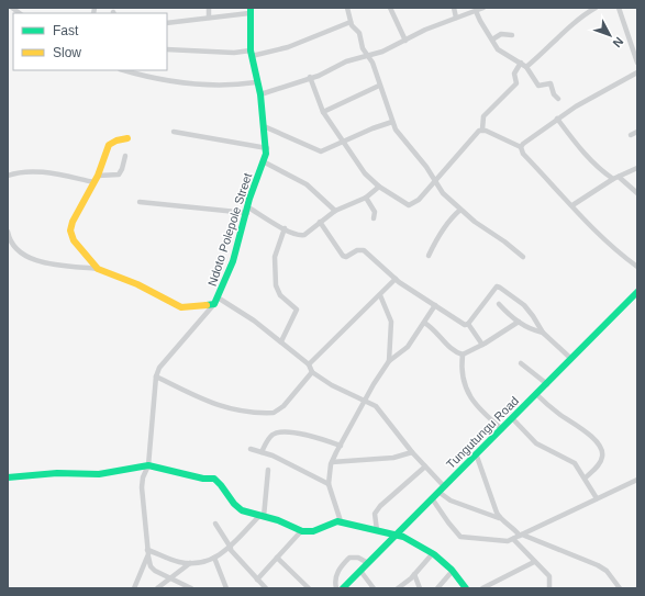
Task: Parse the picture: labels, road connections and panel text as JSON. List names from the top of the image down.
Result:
{
  "streets": {
    "street": ["Ndoto Polepole Street", "Tungutungu Road"]
  },
  "legend": ["Fast", "Slow"],
  "north": "bottom right"
}
